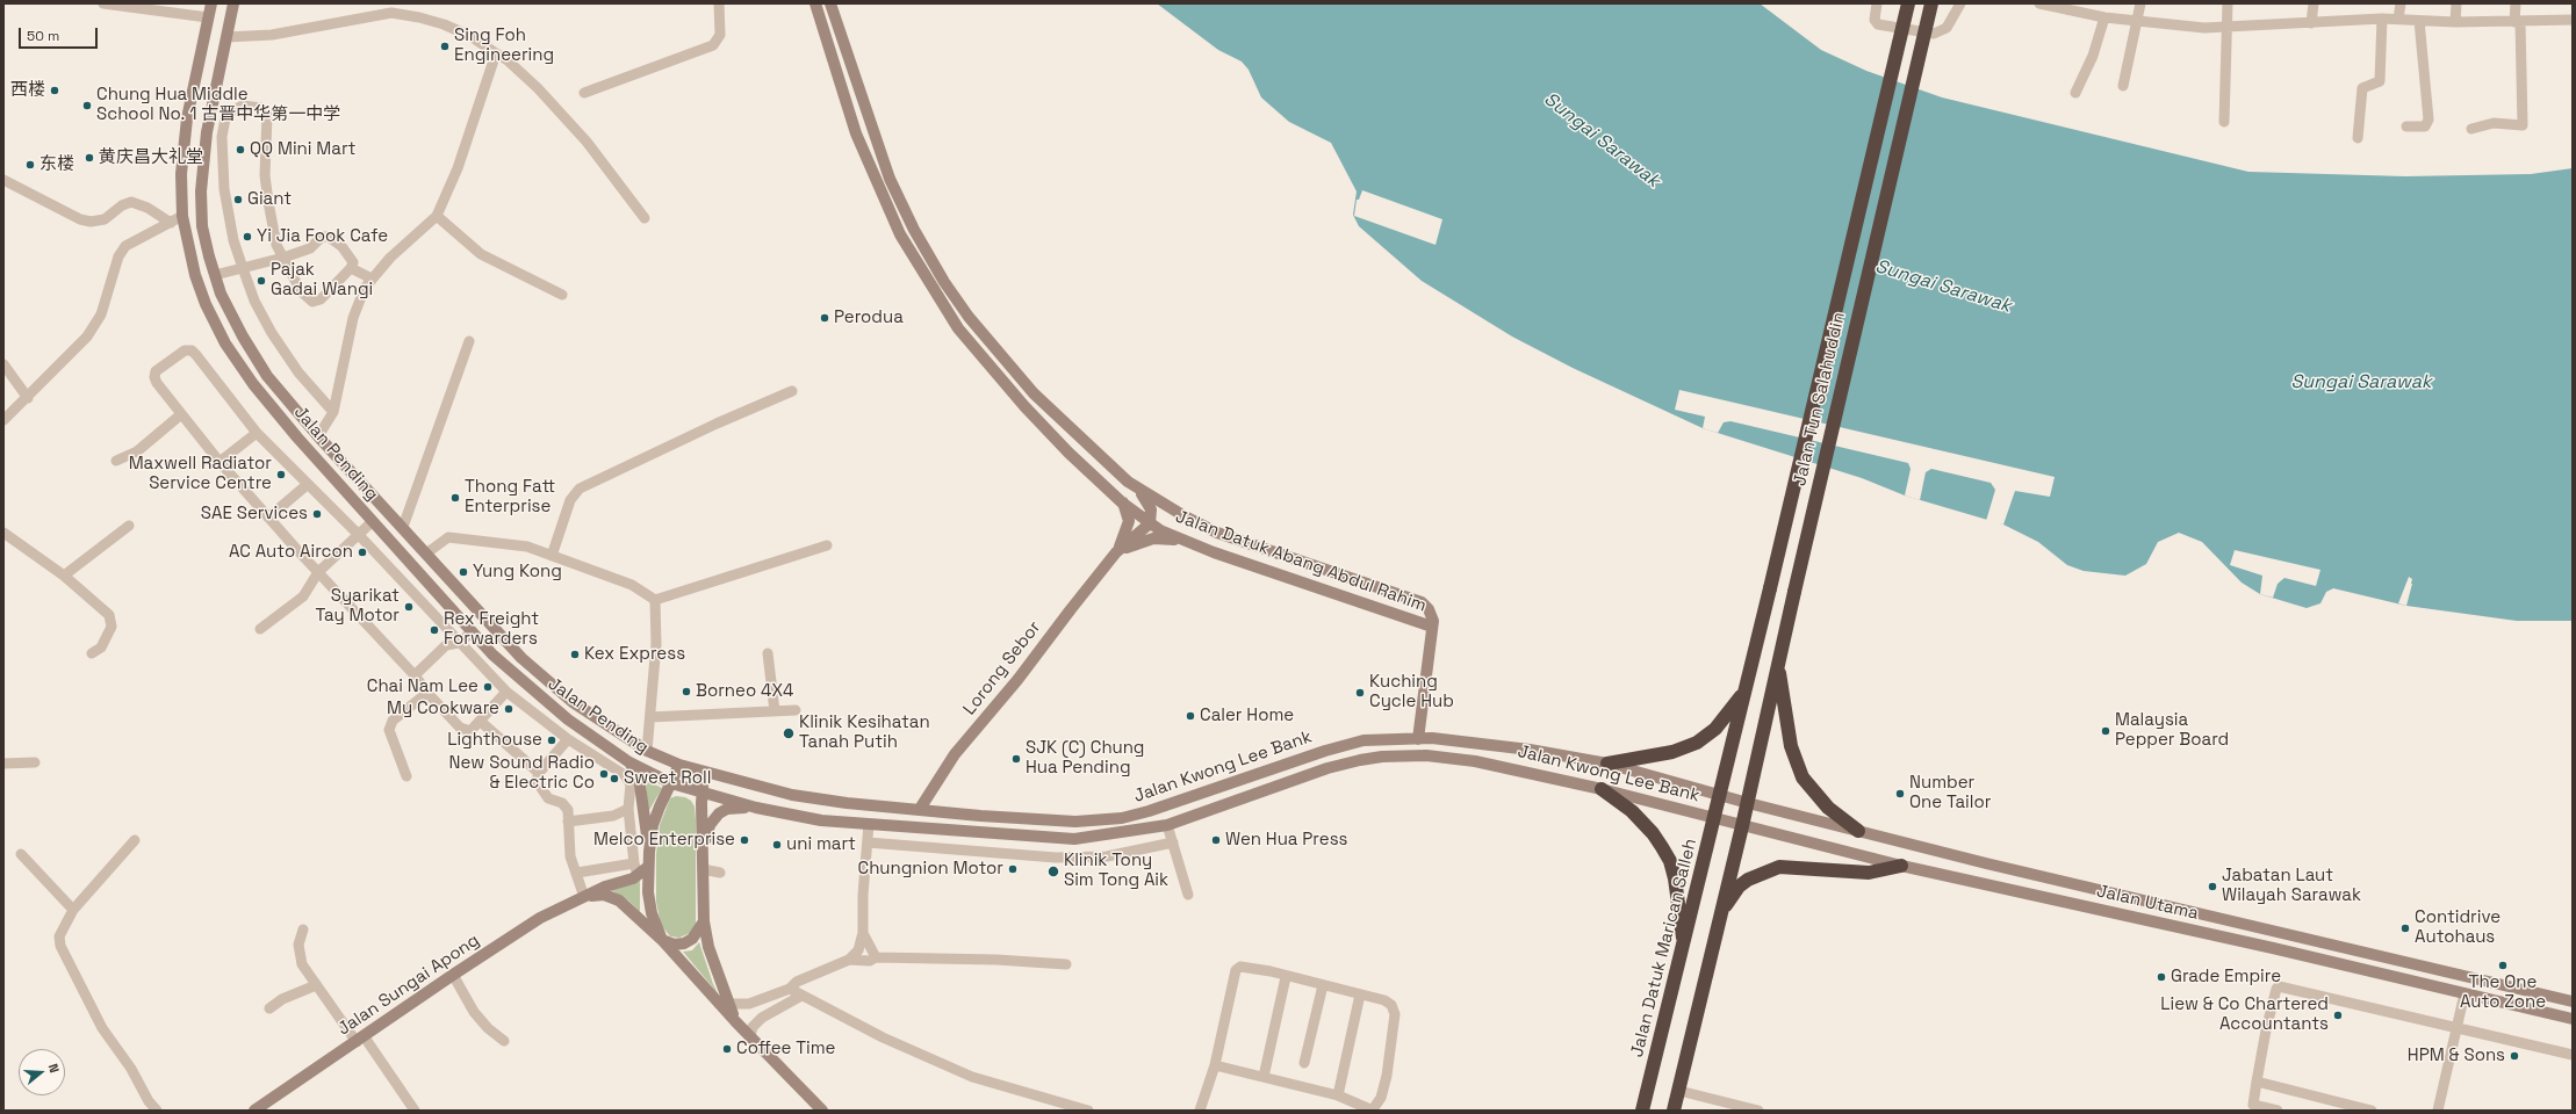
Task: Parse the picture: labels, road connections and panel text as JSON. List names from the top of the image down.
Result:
{
  "streets": {
    "highway": ["Jalan Tun Salahuddin", "Jalan Datuk Marican Salleh"],
    "main road": [
      "Jalan Pending",
      "Jalan Datuk Abang Abdul Rahim",
      "Lorong Sebor",
      "Jalan Kwong Lee Bank",
      "Jalan Utama",
      "Jalan Sungai Apong"
    ]
  },
  "crossings": [
    ["Jalan Tun Salahuddin", "Jalan Kwong Lee Bank"],
    ["Jalan Tun Salahuddin", "Jalan Utama"],
    ["Jalan Tun Salahuddin", "Jalan Datuk Marican Salleh"],
    ["Jalan Pending", "Jalan Kwong Lee Bank"],
    ["Lorong Sebor", "Jalan Kwong Lee Bank"],
    ["Jalan Kwong Lee Bank", "Jalan Utama"],
    ["Jalan Kwong Lee Bank", "Jalan Datuk Marican Salleh"]
  ],
  "water": ["Sungai Sarawak"],
  "places": [
    "Sing Foh Engineering",
    "西楼",
    "Chung Hua Middle School No. 1 古晋中华第一中学",
    "QQ Mini Mart",
    "黄庆昌大礼堂",
    "东楼",
    "Giant",
    "Yi Jia Fook Cafe",
    "Pajak Gadai Wangi",
    "Perodua",
    "Maxwell Radiator Service Centre",
    "Thong Fatt Enterprise",
    "SAE Services",
    "AC Auto Aircon",
    "Yung Kong",
    "Syarikat Tay Motor",
    "Rex Freight Forwarders",
    "Kex Express",
    "Chai Nam Lee",
    "Borneo 4X4",
    "Kuching Cycle Hub",
    "My Cookware",
    "Caler Home",
    "Malaysia Pepper Board",
    "Klinik Kesihatan Tanah Putih",
    "Lighthouse",
    "SJK (C) Chung Hua Pending",
    "New Sound Radio & Electric Co",
    "Sweet Roll",
    "Number One Tailor",
    "Melco Enterprise",
    "Wen Hua Press",
    "uni mart",
    "Chungnion Motor",
    "Klinik Tony Sim Tong Aik",
    "Jabatan Laut Wilayah Sarawak",
    "Contidrive Autohaus",
    "The One Auto Zone",
    "Grade Empire",
    "Liew & Co Chartered Accountants",
    "Coffee Time",
    "HPM & Sons"
  ],
  "scale_bar": "50 m",
  "north": "right"
}
